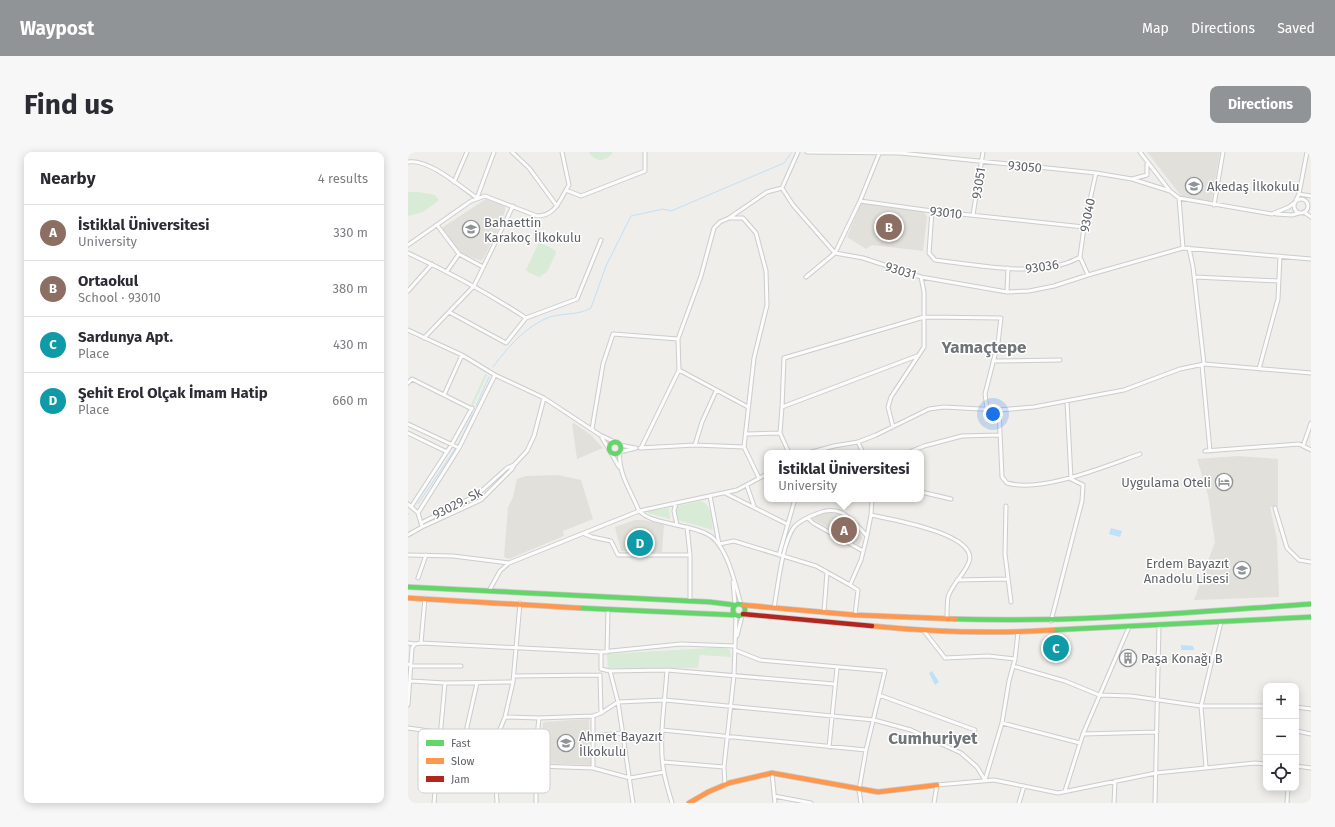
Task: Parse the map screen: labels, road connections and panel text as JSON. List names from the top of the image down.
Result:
{
  "streets": {
    "street": [
      "93050",
      "93051",
      "93010",
      "93040",
      "93036",
      "93031",
      "93029. Sk"
    ]
  },
  "crossings": [
    ["93050", "93051"],
    ["93050", "93040"],
    ["93051", "93010"],
    ["93010", "93040"],
    ["93010", "93036"],
    ["93040", "93036"]
  ],
  "districts": ["Yamaçtepe", "Cumhuriyet"],
  "places": {
    "school or university": [
      "Akedaş İlkokulu",
      "Bahaettin Karakoç İlkokulu",
      "Erdem Bayazıt Anadolu Lisesi",
      "Ahmet Bayazıt İlkokulu"
    ],
    "hotel": ["Uygulama Oteli"],
    "building": ["Paşa Konağı B"]
  },
  "legend": ["Fast", "Slow", "Jam"],
  "page": {
    "header": "Waypost",
    "nav": ["Map", "Directions", "Saved"],
    "buttons": "Directions",
    "title": "Find us",
    "heading": ["Nearby", "4 results"],
    "list": [
      {
        "mark": "A",
        "name": "İstiklal Üniversitesi",
        "note": "University",
        "value": "330 m"
      },
      {
        "mark": "B",
        "name": "Ortaokul",
        "note": "School · 93010",
        "value": "380 m"
      },
      {
        "mark": "C",
        "name": "Sardunya Apt.",
        "note": "Place",
        "value": "430 m"
      },
      {
        "mark": "D",
        "name": "Şehit Erol Olçak İmam Hatip",
        "note": "Place",
        "value": "660 m"
      }
    ],
    "pins": [
      "B",
      "A",
      "D",
      "C"
    ],
    "popup": ["İstiklal Üniversitesi", "University"],
    "map_buttons": ["+", "−"]
  }
}
